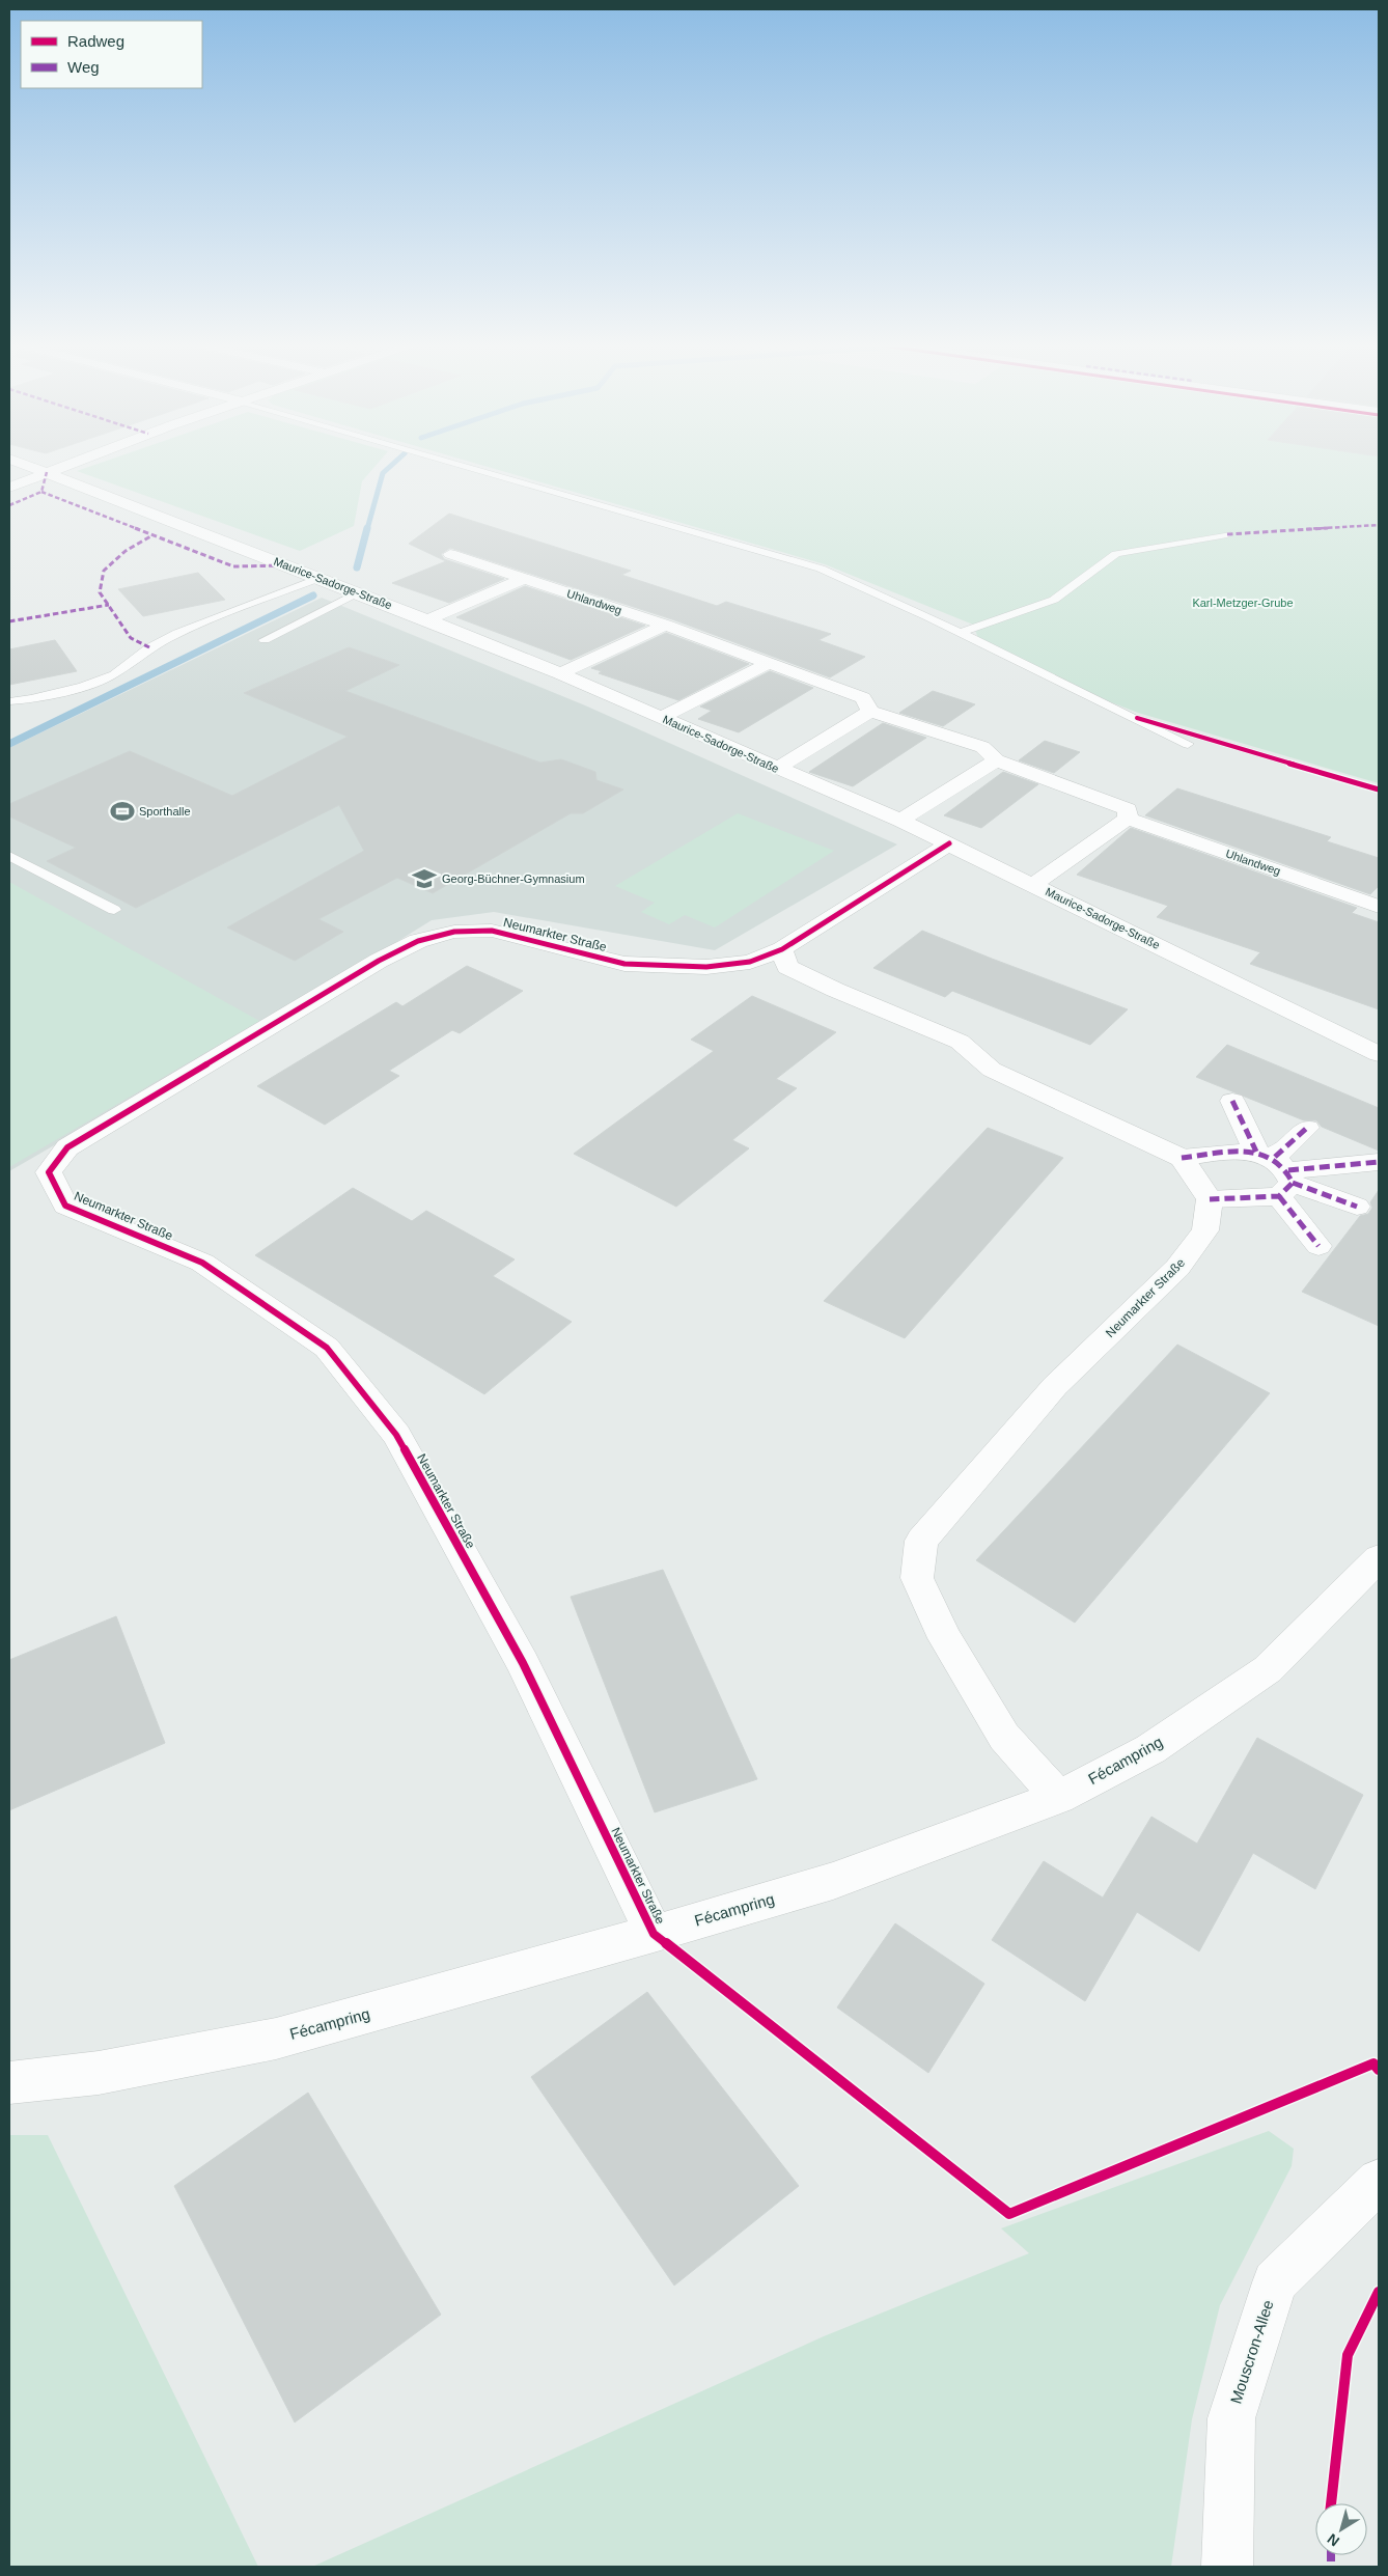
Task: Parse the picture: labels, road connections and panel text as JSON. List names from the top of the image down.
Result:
{
  "streets": {
    "street": [
      "Maurice-Sadorge-Straße",
      "Uhlandweg",
      "Neumarkter Straße",
      "Fécampring",
      "Mouscron-Allee"
    ]
  },
  "crossings": [
    ["Maurice-Sadorge-Straße", "Neumarkter Straße"],
    ["Neumarkter Straße", "Fécampring"]
  ],
  "parks": ["Karl-Metzger-Grube"],
  "places": {
    "sports": ["Sporthalle"],
    "school or university": ["Georg-Büchner-Gymnasium"]
  },
  "legend": ["Radweg", "Weg"],
  "north": "bottom left"
}
